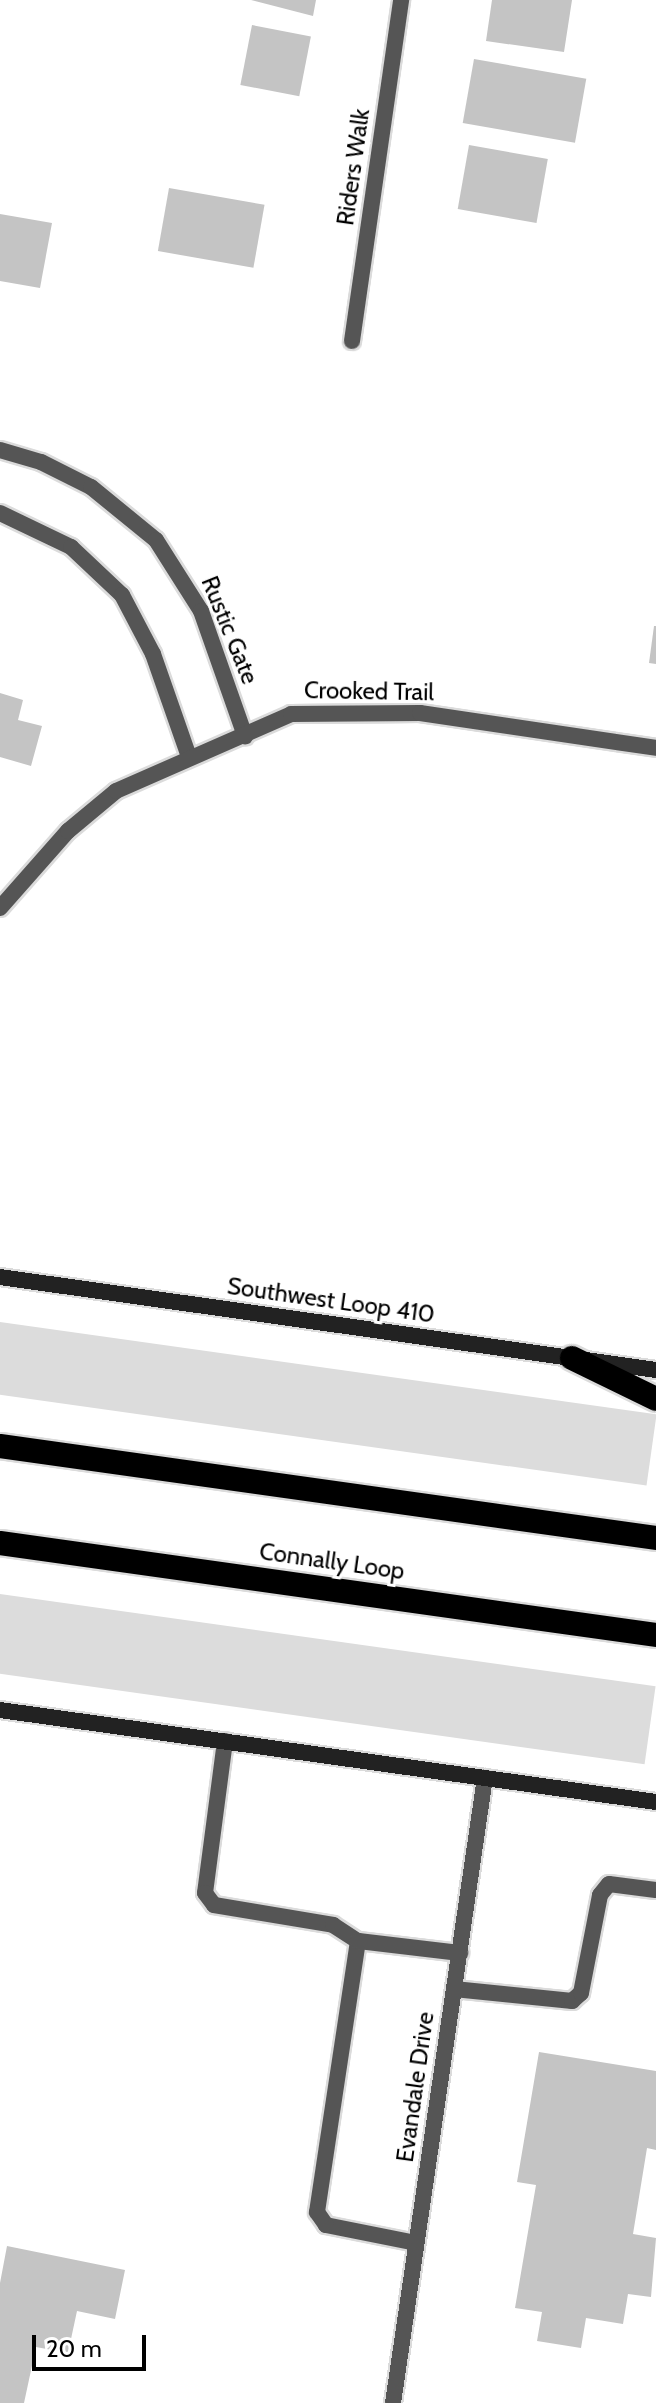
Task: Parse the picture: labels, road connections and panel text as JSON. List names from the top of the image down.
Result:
{
  "streets": {
    "highway": ["Connally Loop"],
    "main road": ["Southwest Loop 410"],
    "street": [
      "Riders Walk",
      "Rustic Gate",
      "Crooked Trail",
      "Evandale Drive"
    ]
  },
  "crossings": [
    ["Rustic Gate", "Crooked Trail"]
  ],
  "scale_bar": "20 m"
}
